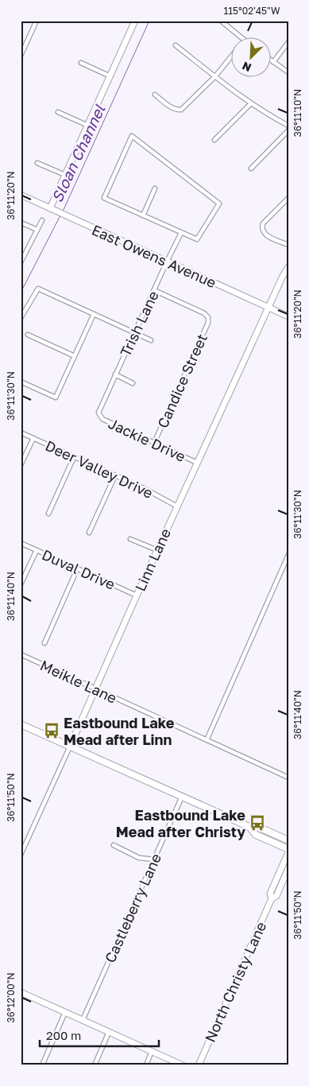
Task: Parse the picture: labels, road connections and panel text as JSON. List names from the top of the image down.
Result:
{
  "streets": {
    "street": [
      "East Owens Avenue",
      "Trish Lane",
      "Candice Street",
      "Jackie Drive",
      "Deer Valley Drive",
      "Linn Lane",
      "Duval Drive",
      "Meikle Lane",
      "Castleberry Lane",
      "North Christy Lane"
    ]
  },
  "crossings": [
    ["East Owens Avenue", "Trish Lane"],
    ["East Owens Avenue", "Linn Lane"],
    ["Trish Lane", "Candice Street"],
    ["Trish Lane", "Jackie Drive"],
    ["Candice Street", "Jackie Drive"],
    ["Jackie Drive", "Linn Lane"],
    ["Deer Valley Drive", "Linn Lane"],
    ["Linn Lane", "Duval Drive"],
    ["Linn Lane", "Meikle Lane"]
  ],
  "water": ["Sloan Channel"],
  "places": {
    "bus stop": ["Eastbound Lake Mead after Linn", "Eastbound Lake Mead after Christy"]
  },
  "scale_bar": "200 m",
  "north": "bottom left",
  "coordinates": [
    "115°02'45\"W",
    "36°11'10\"N",
    "36°11'20\"N",
    "36°11'30\"N",
    "36°11'40\"N",
    "36°11'50\"N",
    "36°12'00\"N"
  ]
}
